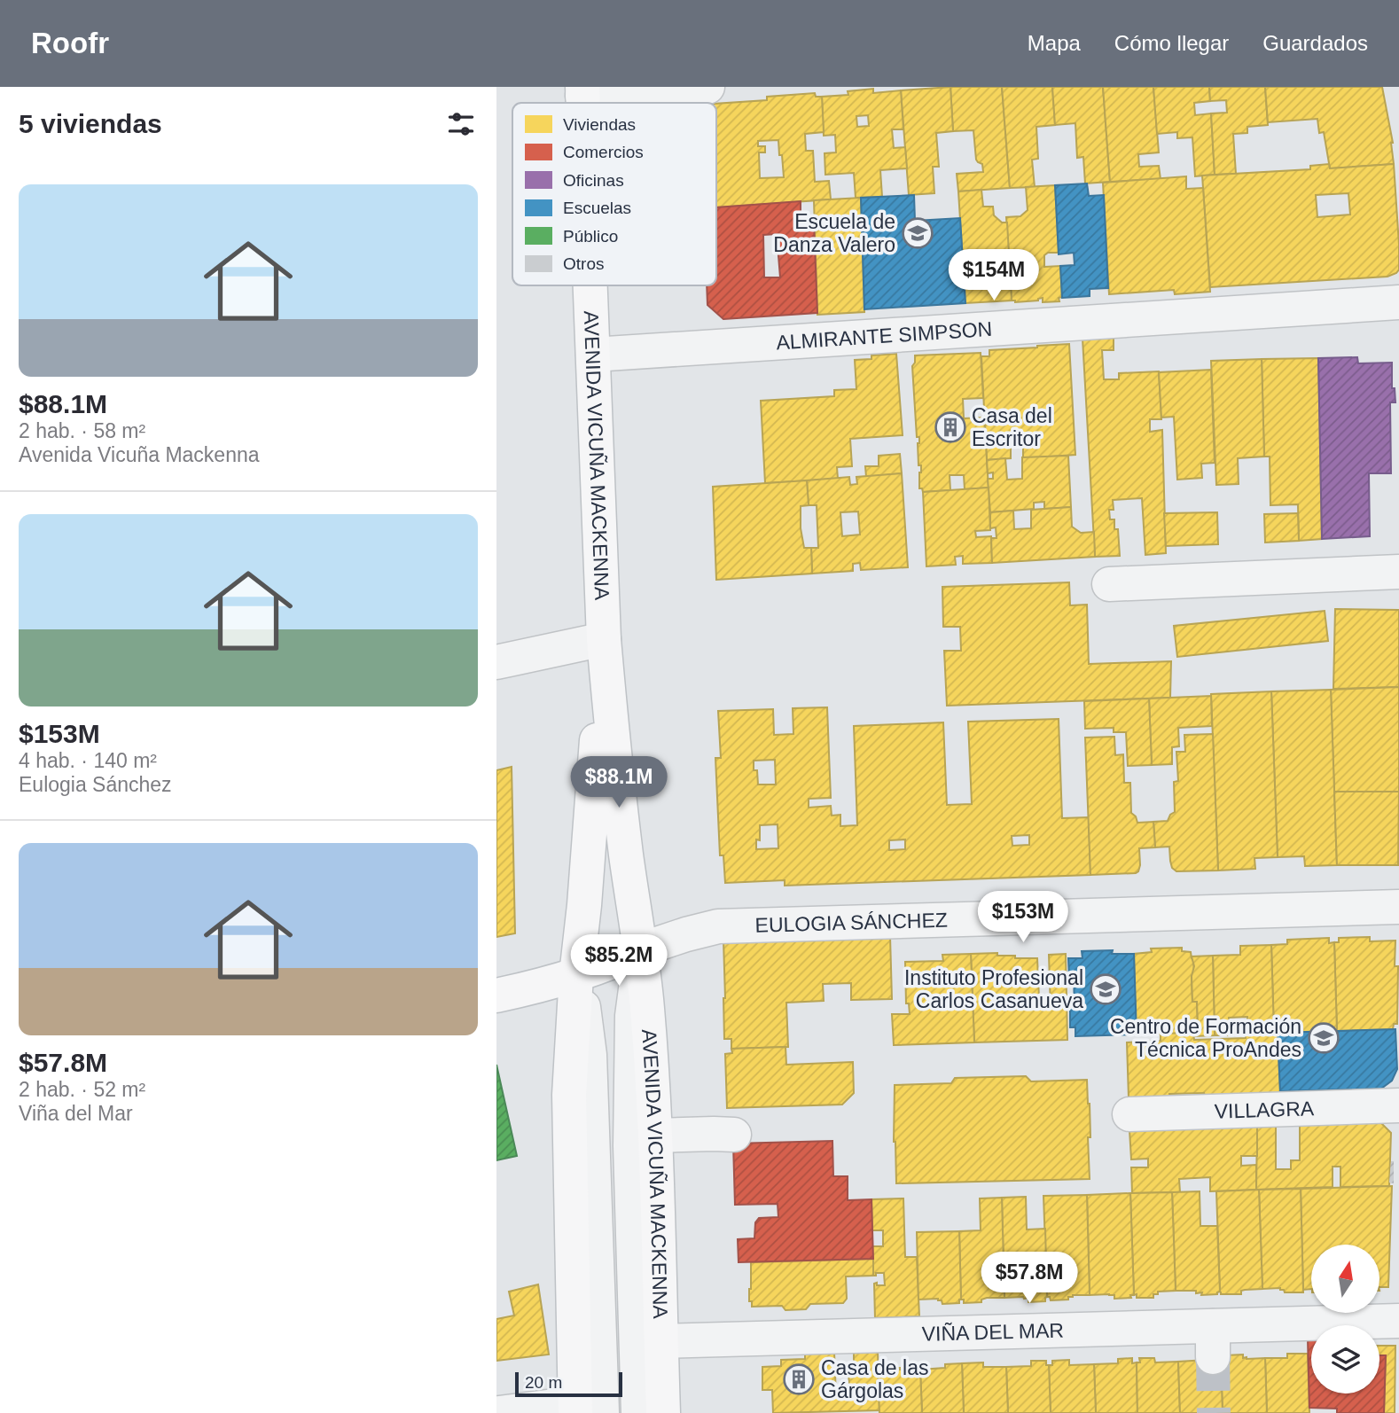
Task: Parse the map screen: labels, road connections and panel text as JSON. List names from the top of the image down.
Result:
{
  "streets": {
    "main road": ["AVENIDA VICUÑA MACKENNA"],
    "street": [
      "ALMIRANTE SIMPSON",
      "EULOGIA SÁNCHEZ",
      "VILLAGRA",
      "VIÑA DEL MAR"
    ]
  },
  "crossings": [
    ["ALMIRANTE SIMPSON", "AVENIDA VICUÑA MACKENNA"],
    ["AVENIDA VICUÑA MACKENNA", "EULOGIA SÁNCHEZ"],
    ["AVENIDA VICUÑA MACKENNA", "VIÑA DEL MAR"]
  ],
  "places": {
    "school or university": ["Escuela de Danza Valero", "Instituto Profesional Carlos Casanueva", "Centro de Formación Técnica ProAndes"],
    "building": ["Casa del Escritor", "Casa de las Gárgolas"]
  },
  "legend": [
    "Viviendas",
    "Comercios",
    "Oficinas",
    "Escuelas",
    "Público",
    "Otros"
  ],
  "scale_bar": "20 m",
  "north": "top",
  "page": {
    "header": "Roofr",
    "nav": ["Mapa", "Cómo llegar", "Guardados"],
    "heading": "5 viviendas",
    "list": [
      {
        "name": "$88.1M",
        "note": "2 hab. · 58 m² · Avenida Vicuña Mackenna"
      },
      {
        "name": "$153M",
        "note": "4 hab. · 140 m² · Eulogia Sánchez"
      },
      {
        "name": "$57.8M",
        "note": "2 hab. · 52 m² · Viña del Mar"
      }
    ],
    "price": [
      "$154M",
      "$88.1M",
      "$153M",
      "$85.2M",
      "$57.8M"
    ],
    "scale": "20 m"
  }
}
